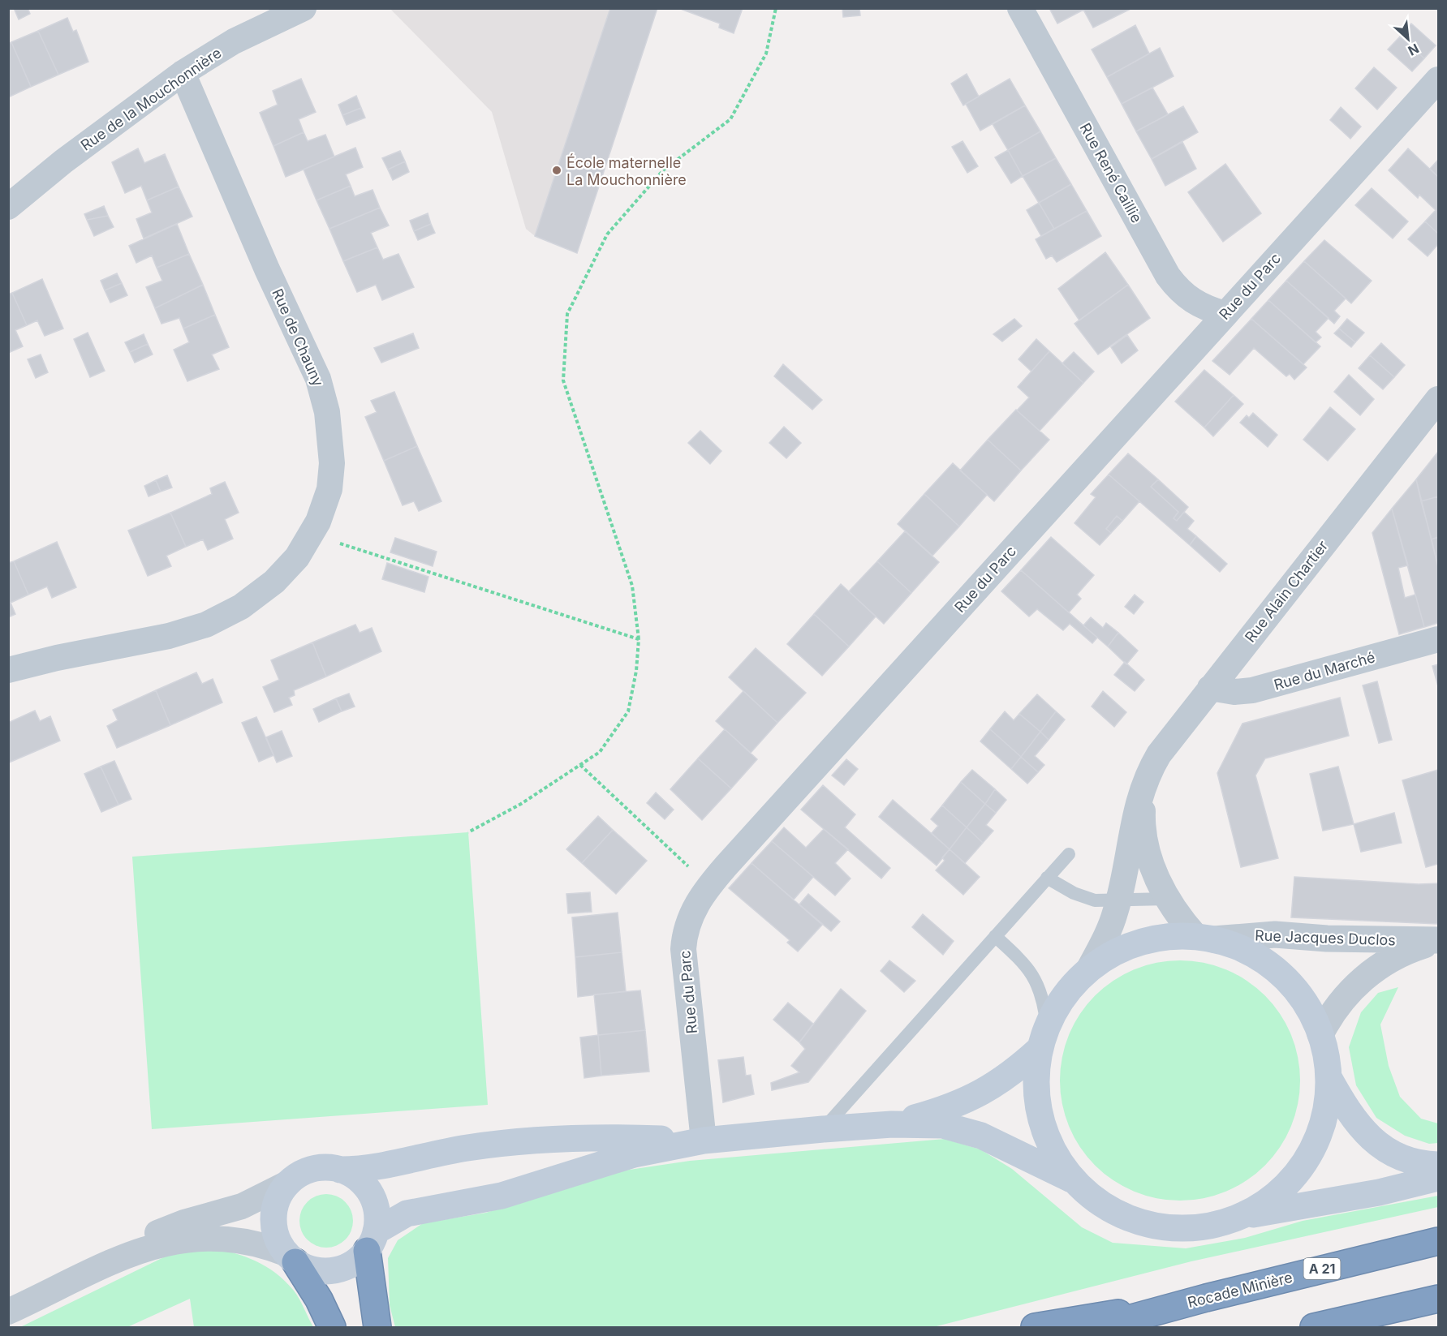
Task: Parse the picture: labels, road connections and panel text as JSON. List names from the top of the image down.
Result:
{
  "streets": {
    "highway": ["A 21", "Rocade Minière"],
    "street": [
      "Rue de la Mouchonnière",
      "Rue René Caillie",
      "Rue du Parc",
      "Rue de Chauny",
      "Rue Alain Chartier",
      "Rue du Marché",
      "Rue Jacques Duclos"
    ]
  },
  "crossings": [
    ["Rue de la Mouchonnière", "Rue de Chauny"],
    ["Rue René Caillie", "Rue du Parc"],
    ["Rue Alain Chartier", "Rue du Marché"],
    ["Rue Alain Chartier", "Rue Jacques Duclos"]
  ],
  "places": ["École maternelle La Mouchonnière"],
  "north": "bottom right"
}
